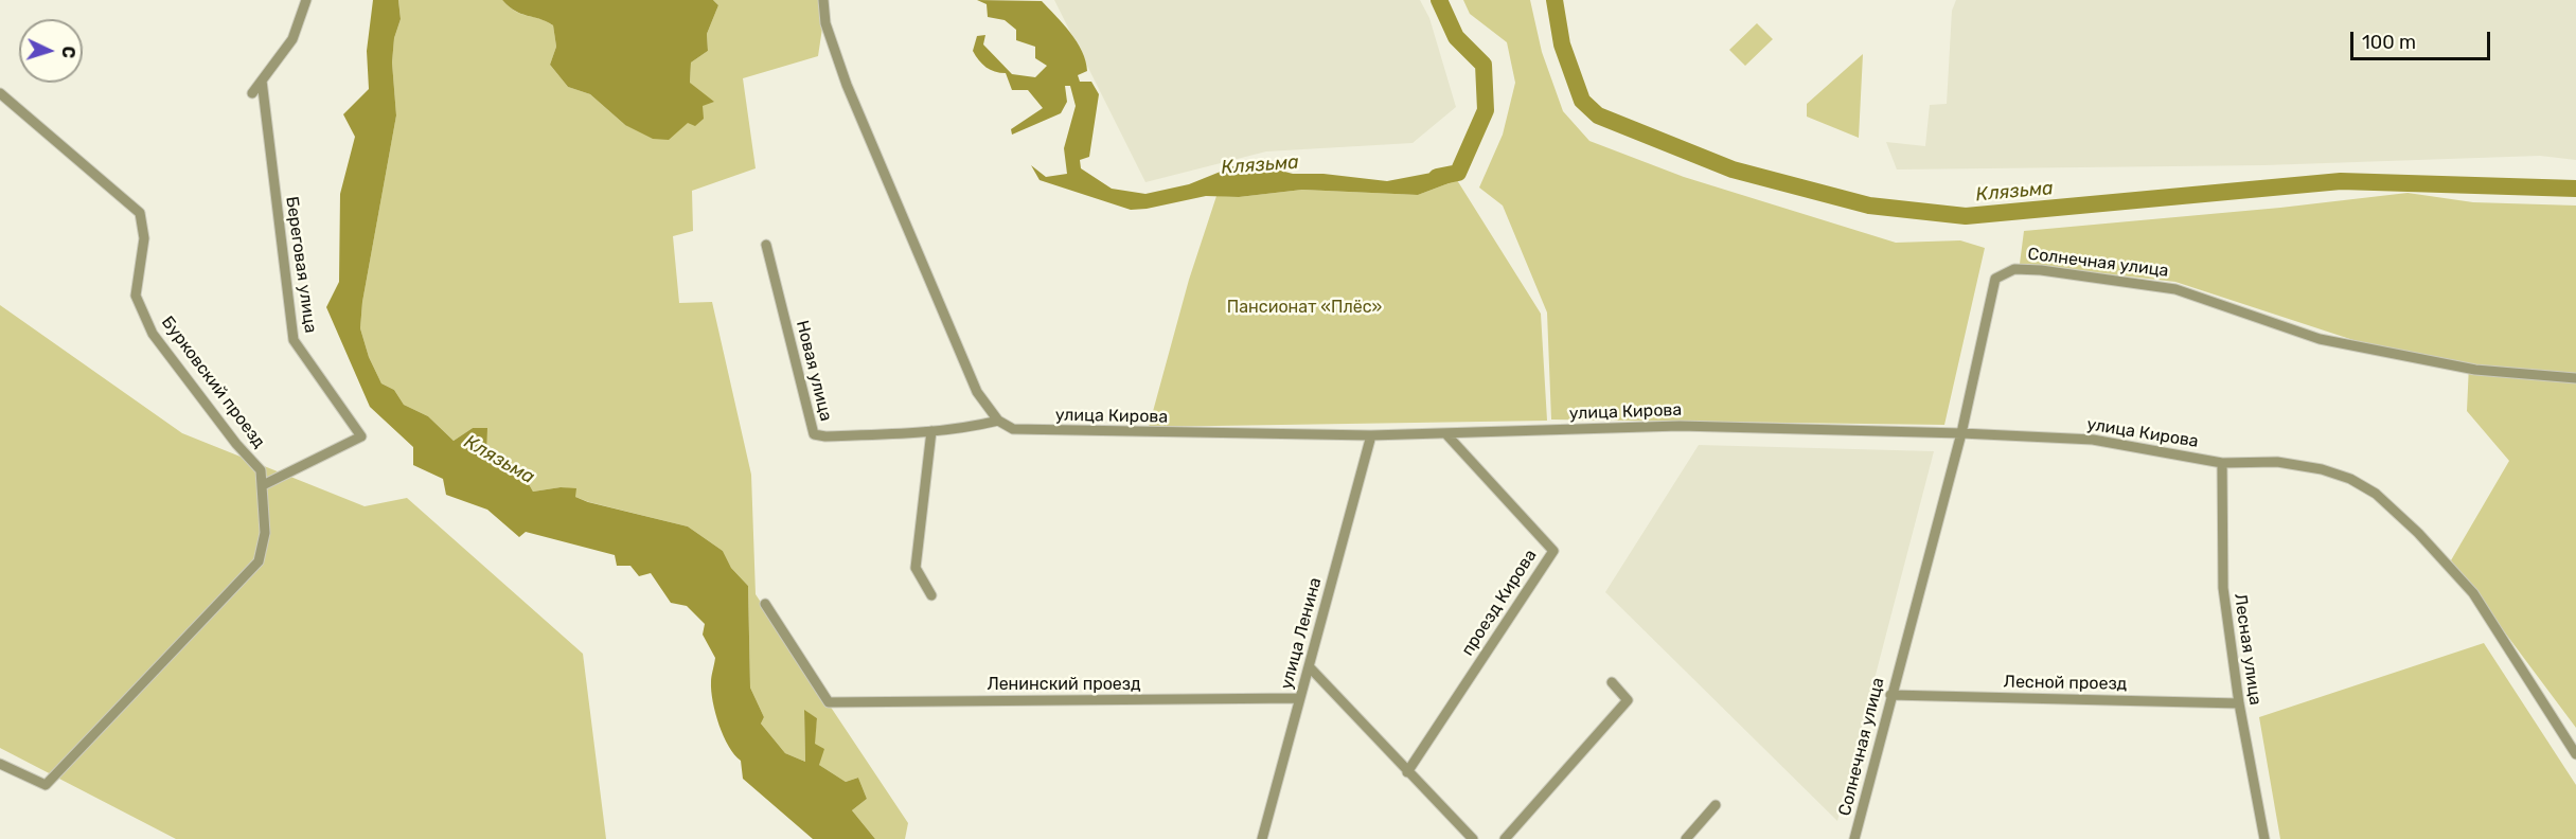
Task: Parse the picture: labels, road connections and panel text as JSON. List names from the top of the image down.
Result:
{
  "streets": {
    "street": [
      "Солнечная улица",
      "Береговая улица",
      "Новая улица",
      "Бурковский проезд",
      "улица Кирова",
      "проезд Кирова",
      "улица Ленина",
      "Лесная улица",
      "Лесной проезд",
      "Ленинский проезд"
    ]
  },
  "crossings": [
    ["Солнечная улица", "улица Кирова"],
    ["Солнечная улица", "Лесной проезд"],
    ["Береговая улица", "Бурковский проезд"],
    ["Новая улица", "улица Кирова"],
    ["улица Кирова", "проезд Кирова"],
    ["улица Кирова", "улица Ленина"],
    ["улица Кирова", "Лесная улица"],
    ["улица Ленина", "Ленинский проезд"],
    ["Лесная улица", "Лесной проезд"]
  ],
  "water": ["Клязьма"],
  "parks": ["Пансионат «Плёс»"],
  "scale_bar": "100 m",
  "north": "right"
}
